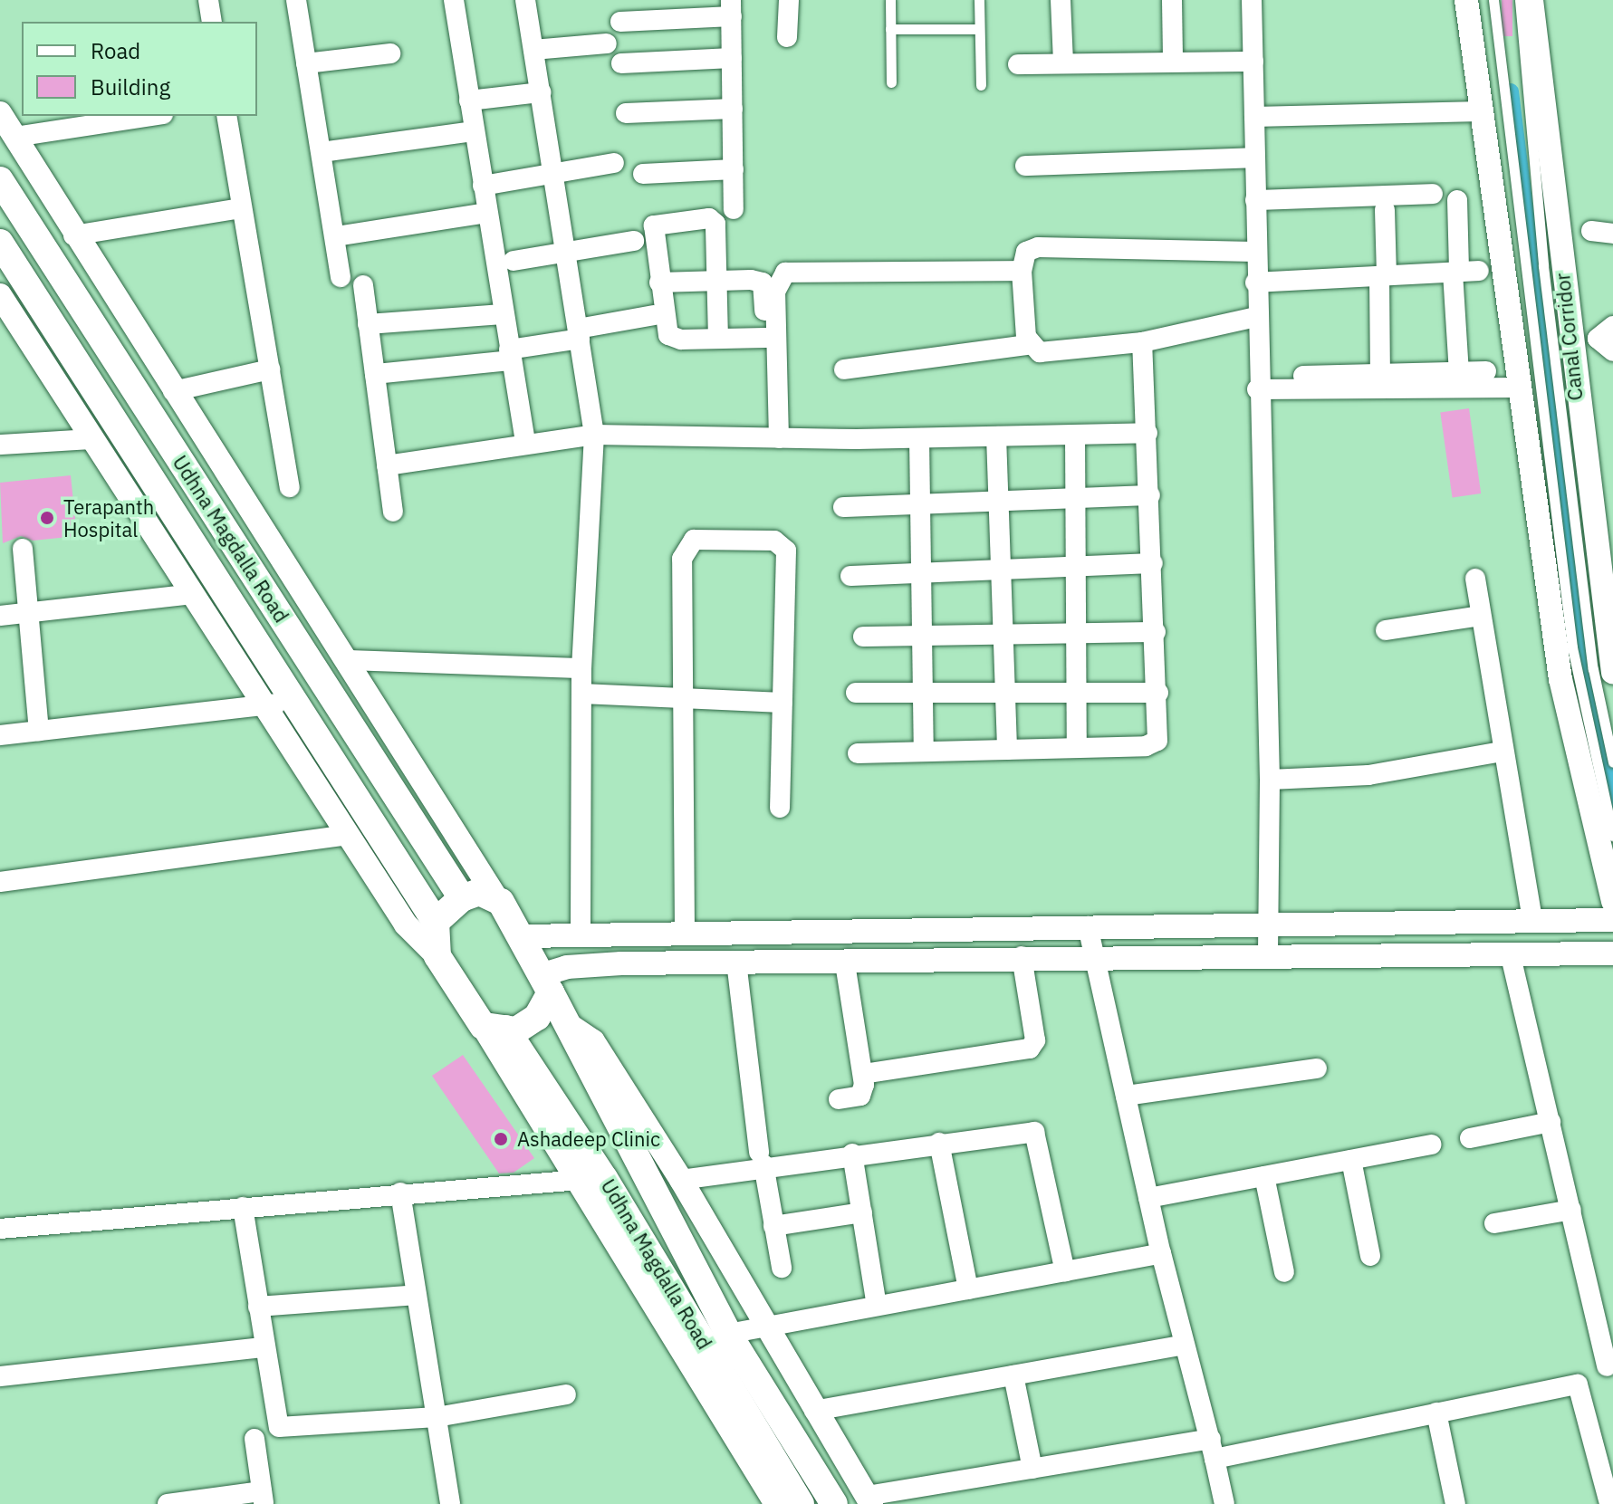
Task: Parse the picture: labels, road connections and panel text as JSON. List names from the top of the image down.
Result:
{
  "streets": {
    "main road": ["Udhna Magdalla Road"],
    "street": ["Canal Corridor"]
  },
  "places": ["Terapanth Hospital", "Ashadeep Clinic"],
  "legend": ["Road", "Building"]
}
